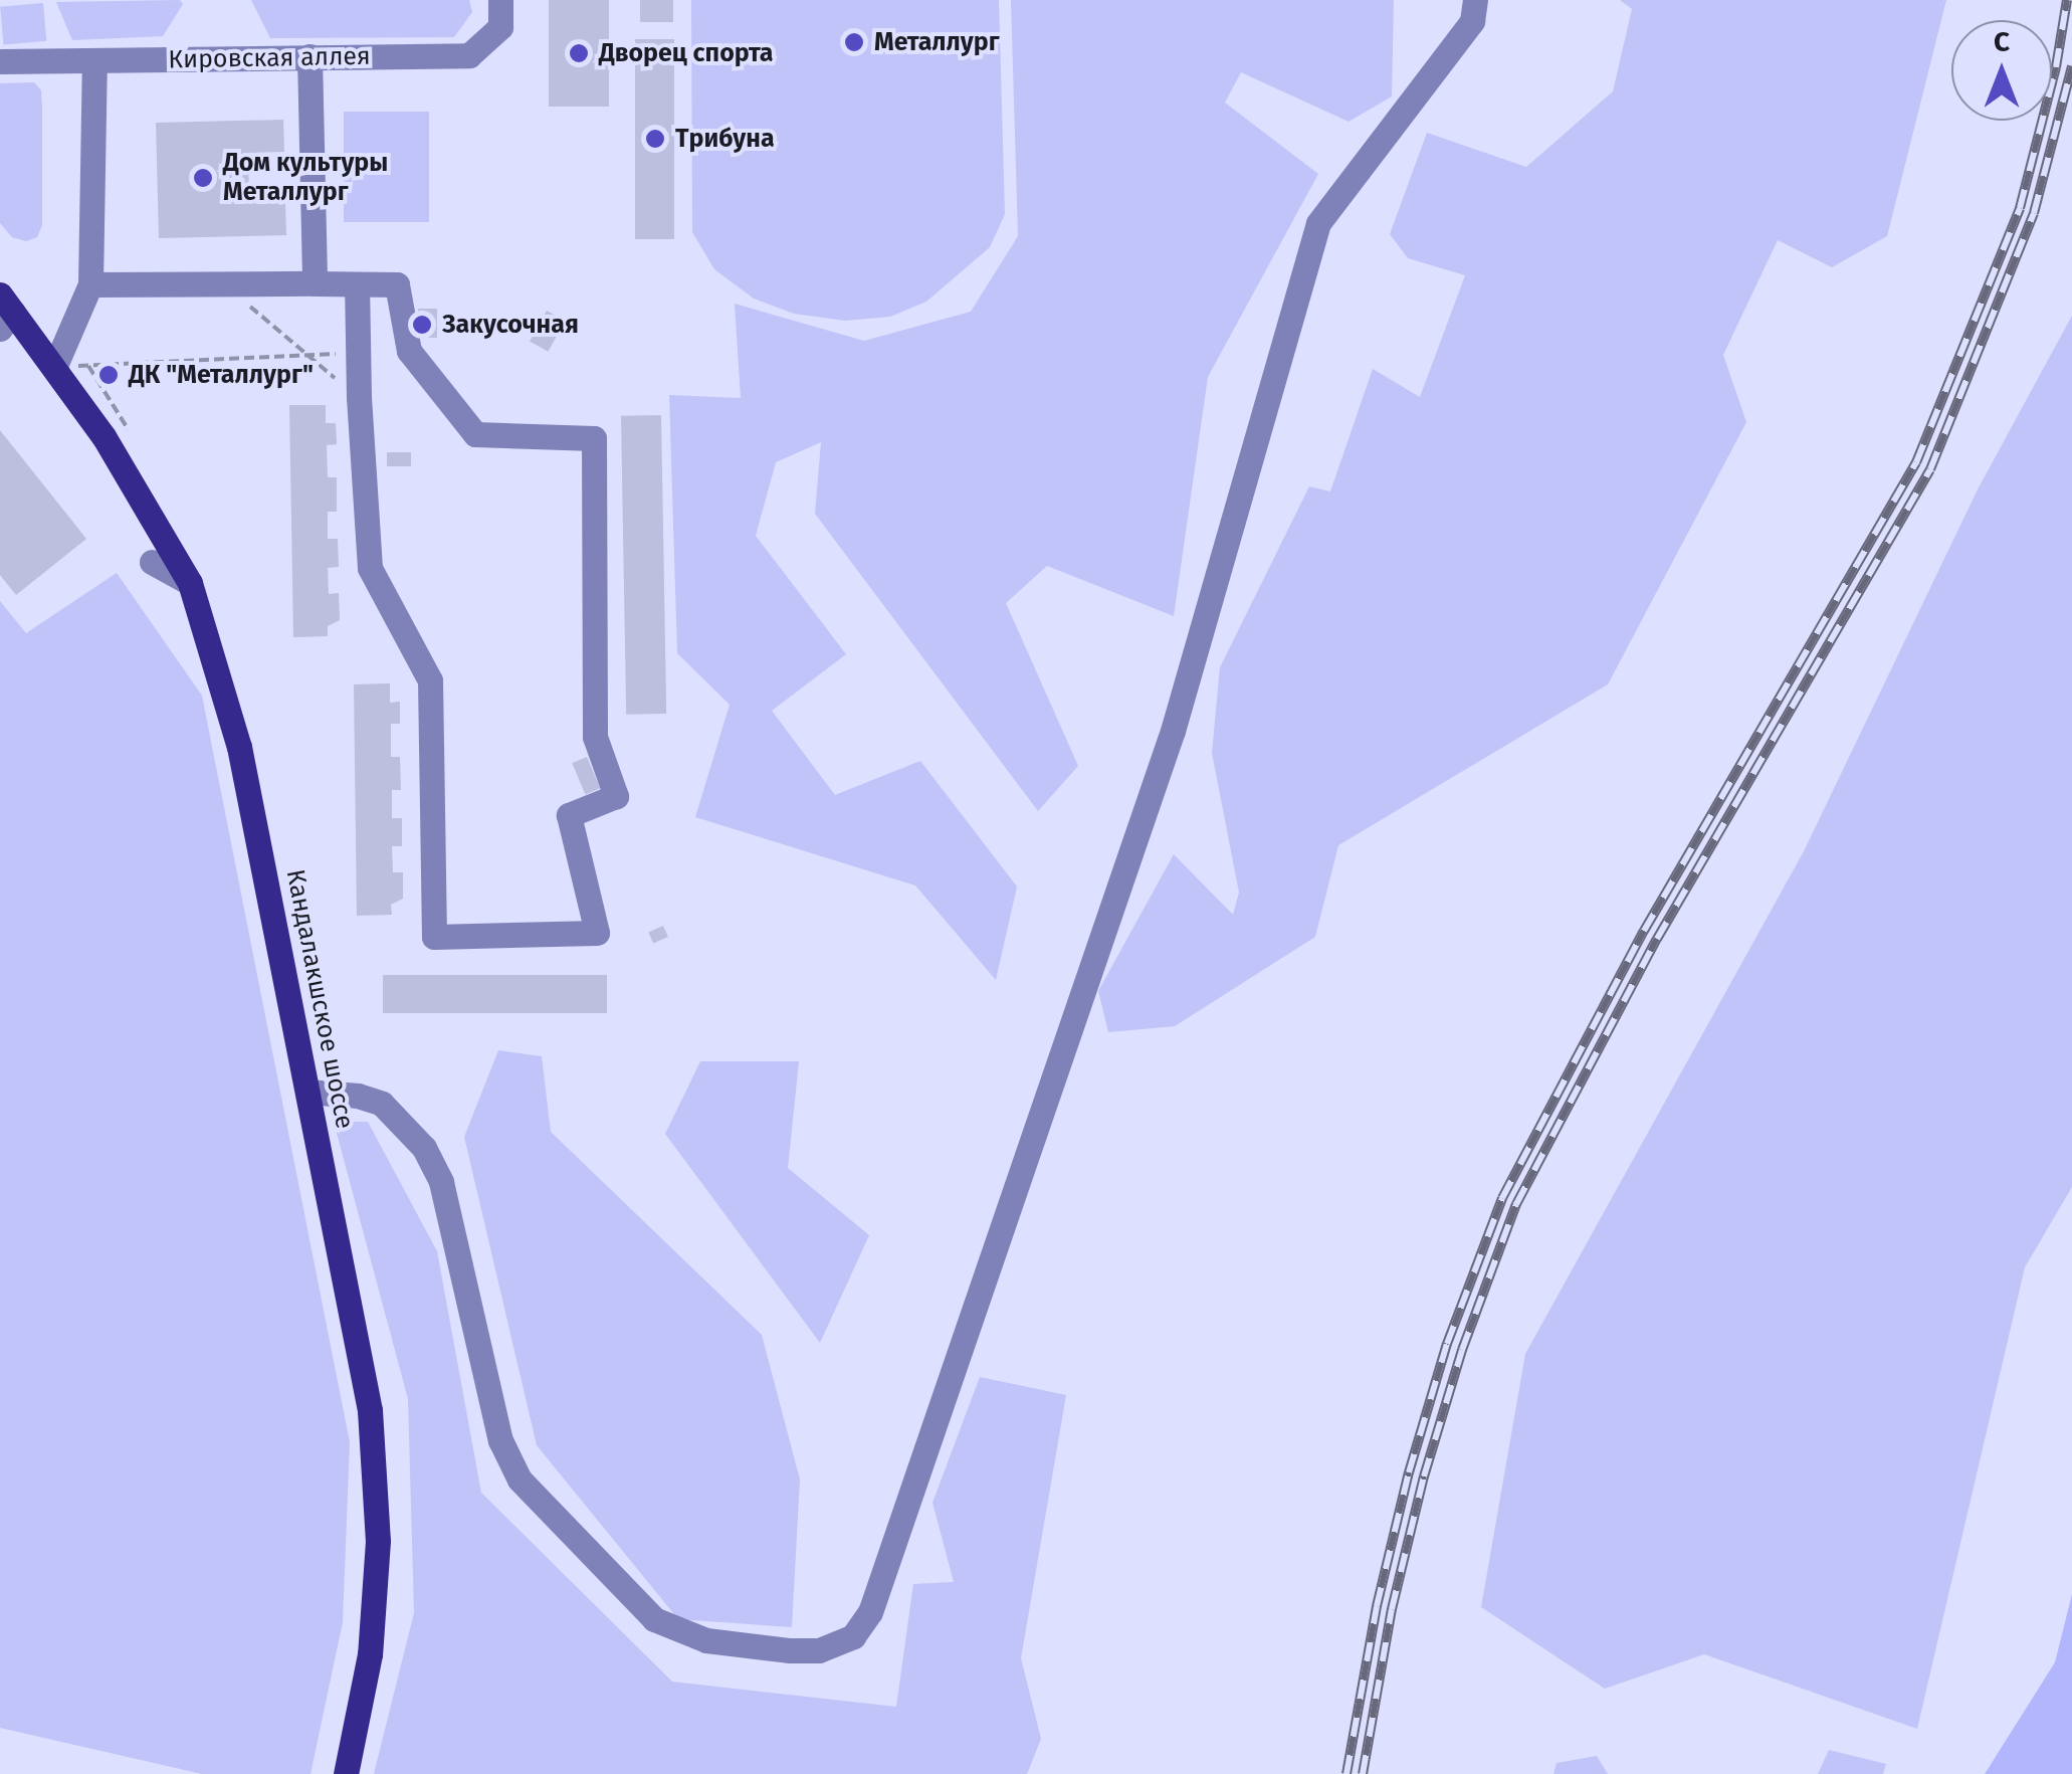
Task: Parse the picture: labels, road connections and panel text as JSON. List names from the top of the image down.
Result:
{
  "streets": {
    "main road": ["Кандалакшское шоссе"],
    "street": ["Кировская аллея"]
  },
  "places": [
    "Металлург",
    "Дворец спорта",
    "Трибуна",
    "Дом культуры Металлург",
    "Закусочная",
    "ДК \"Металлург\""
  ],
  "north": "top"
}
